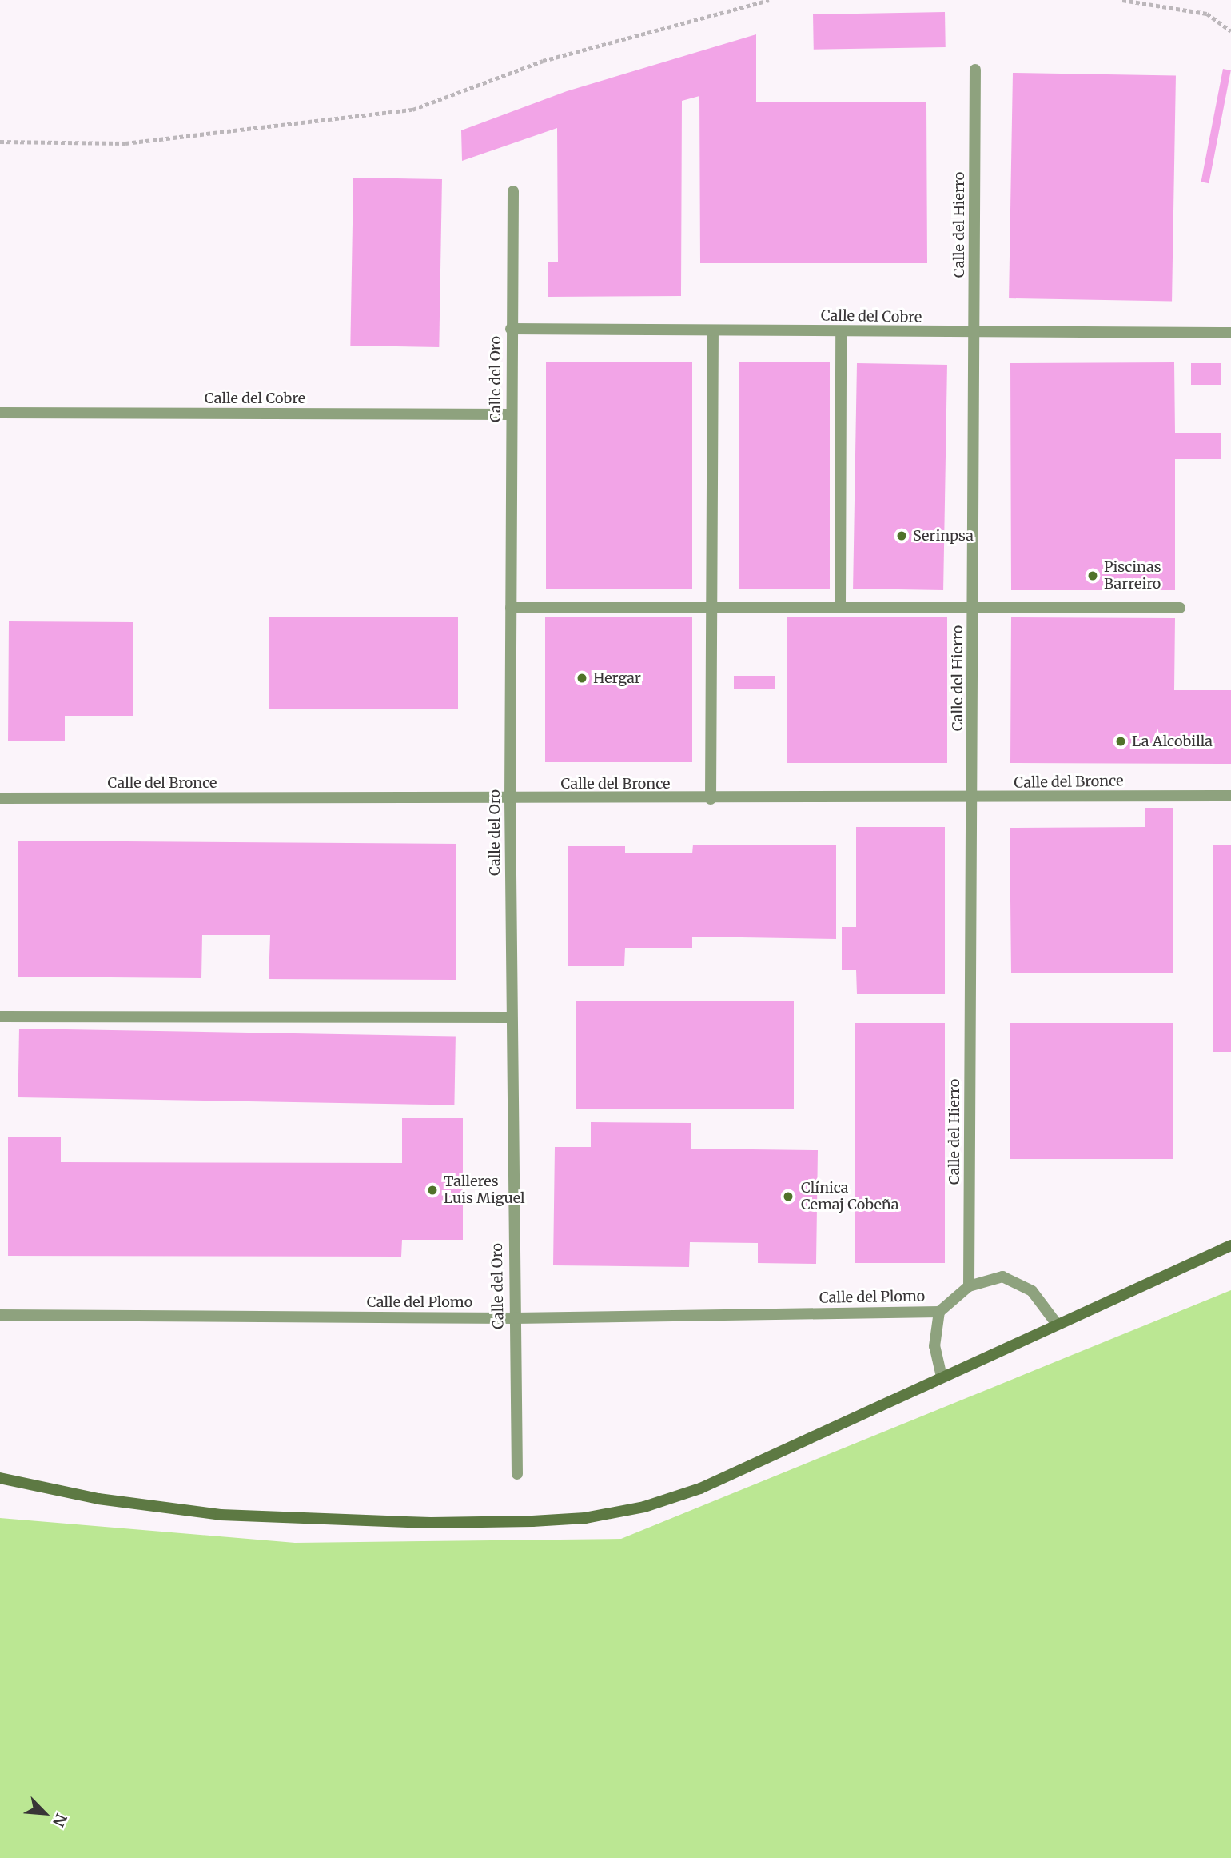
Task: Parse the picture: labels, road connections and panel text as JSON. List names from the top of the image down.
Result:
{
  "streets": {
    "street": [
      "Calle del Hierro",
      "Calle del Cobre",
      "Calle del Oro",
      "Calle del Bronce",
      "Calle del Plomo"
    ]
  },
  "crossings": [
    ["Calle del Hierro", "Calle del Cobre"],
    ["Calle del Hierro", "Calle del Bronce"],
    ["Calle del Cobre", "Calle del Oro"],
    ["Calle del Oro", "Calle del Bronce"],
    ["Calle del Oro", "Calle del Plomo"]
  ],
  "places": [
    "Serinpsa",
    "Piscinas Barreiro",
    "Hergar",
    "La Alcobilla",
    "Talleres Luis Miguel",
    "Clínica Cemaj Cobeña"
  ],
  "north": "bottom right"
}
